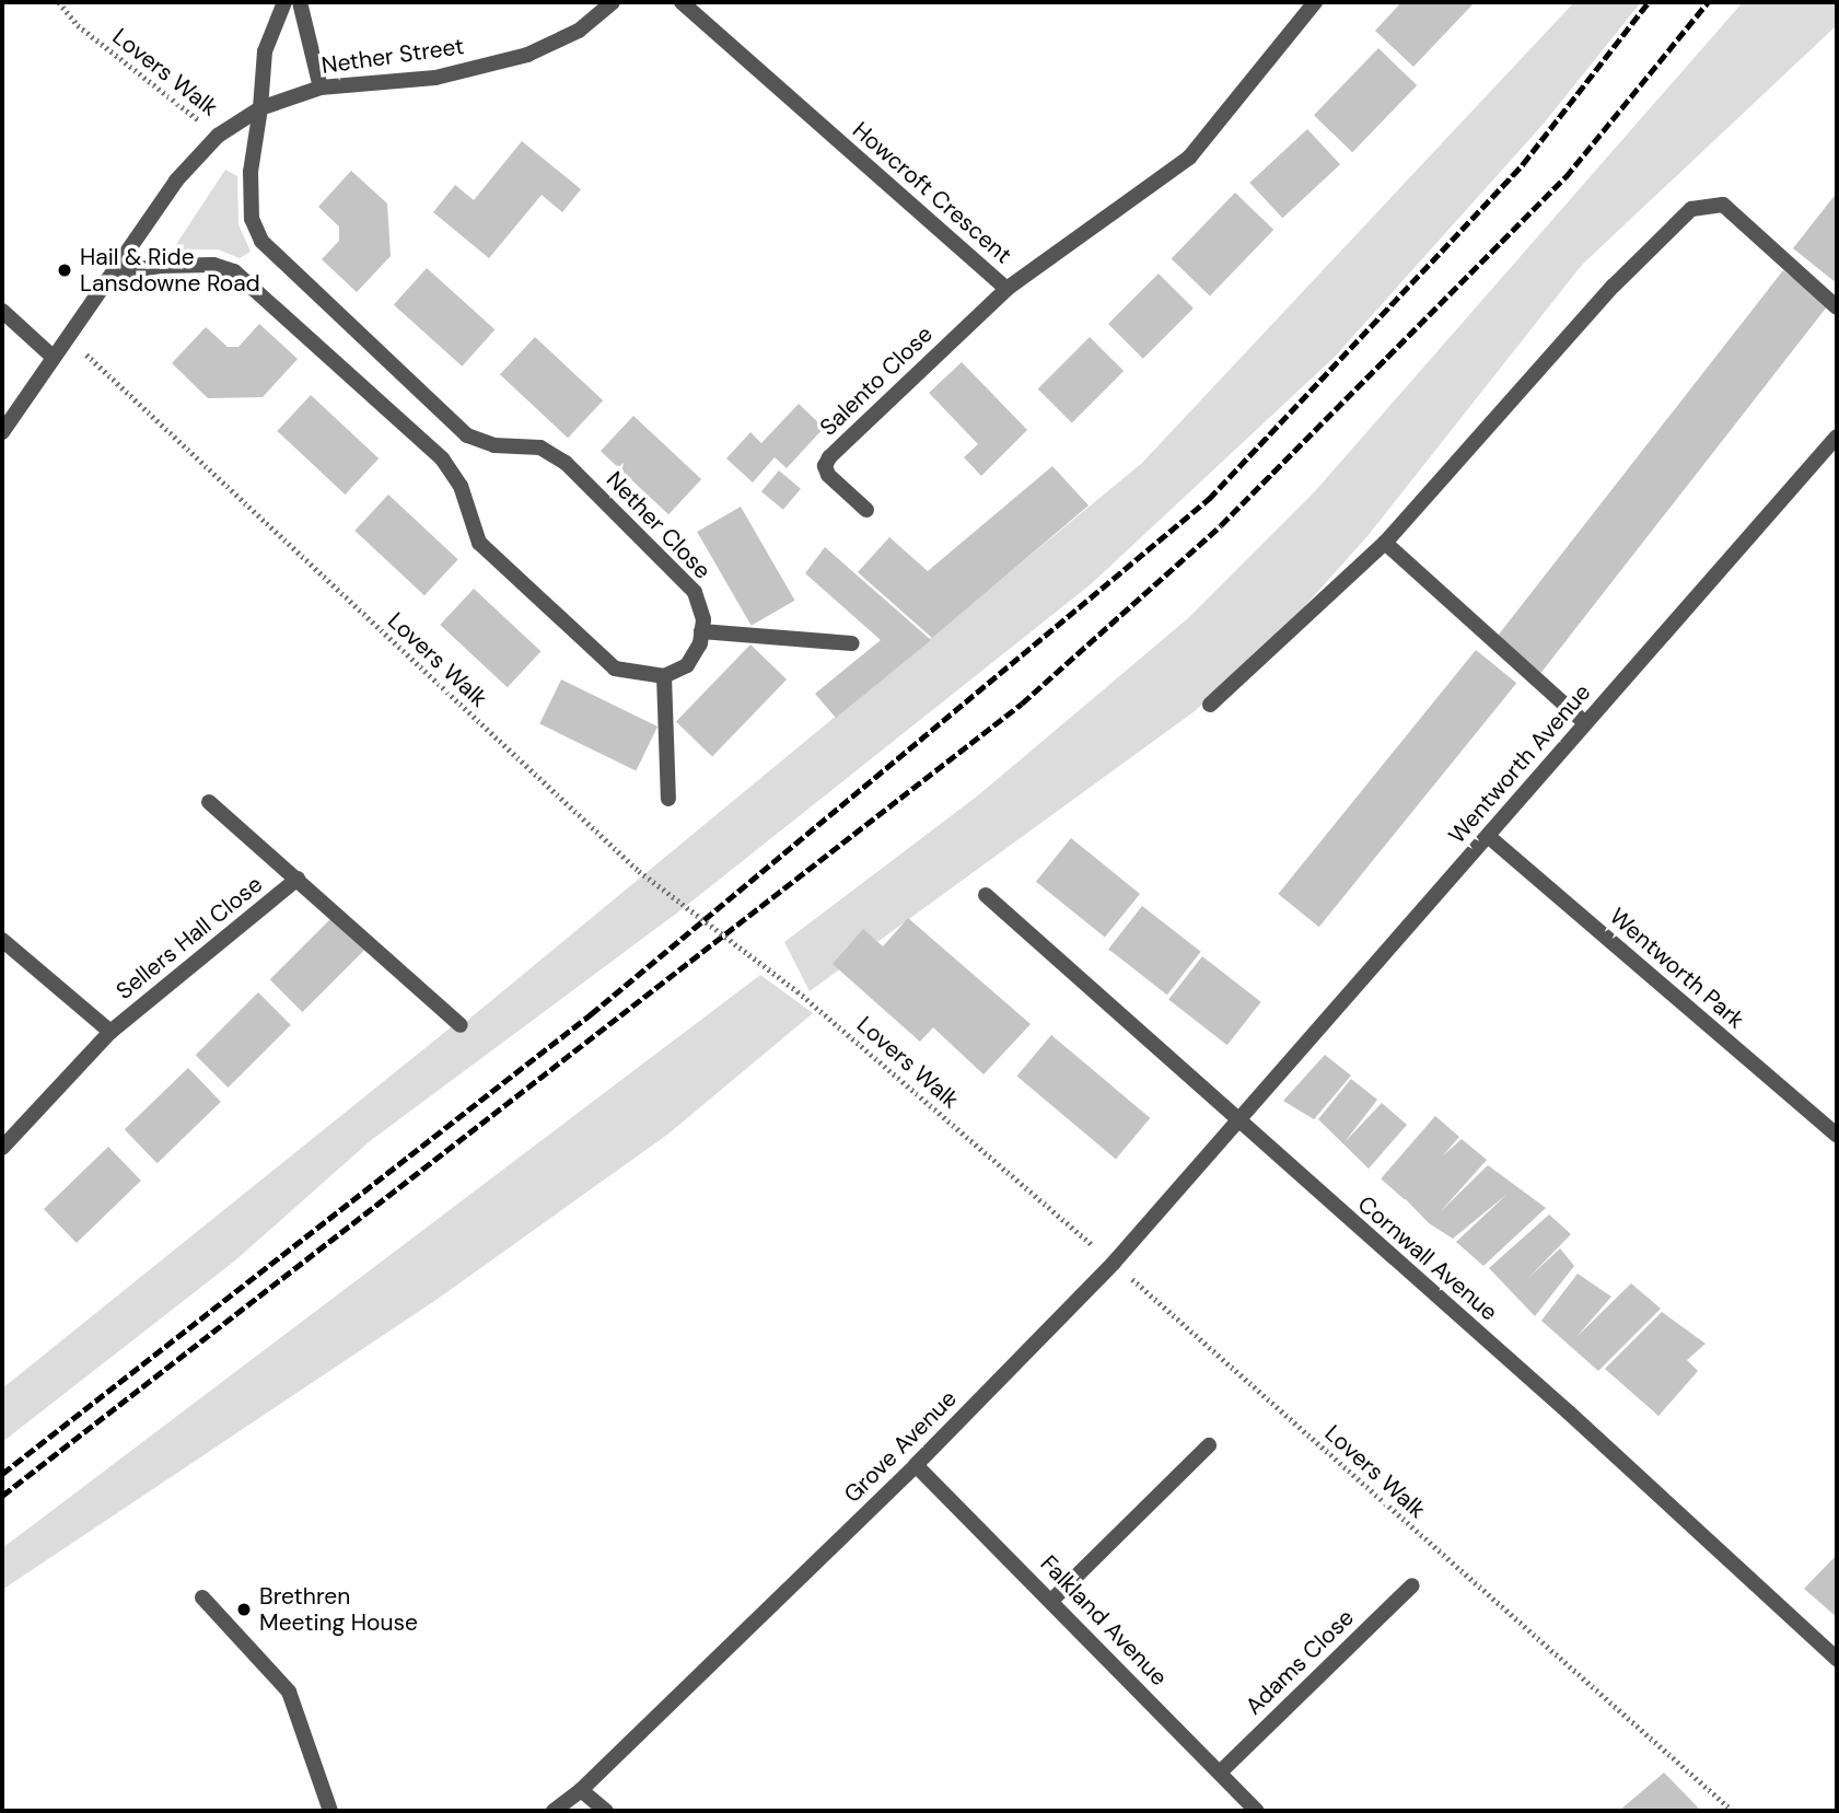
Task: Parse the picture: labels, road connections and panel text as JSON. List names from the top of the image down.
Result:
{
  "streets": {
    "street": [
      "Nether Street",
      "Howcroft Crescent",
      "Salento Close",
      "Nether Close",
      "Wentworth Avenue",
      "Sellers Hall Close",
      "Wentworth Park",
      "Cornwall Avenue",
      "Grove Avenue",
      "Falkland Avenue",
      "Adams Close"
    ],
    "path": ["Lovers Walk"]
  },
  "crossings": [
    ["Nether Street", "Lovers Walk"],
    ["Nether Street", "Nether Close"],
    ["Lovers Walk", "Grove Avenue"],
    ["Howcroft Crescent", "Salento Close"],
    ["Wentworth Avenue", "Wentworth Park"],
    ["Wentworth Avenue", "Cornwall Avenue"],
    ["Wentworth Avenue", "Grove Avenue"],
    ["Cornwall Avenue", "Grove Avenue"],
    ["Grove Avenue", "Falkland Avenue"],
    ["Falkland Avenue", "Adams Close"]
  ],
  "places": ["Hail & Ride Lansdowne Road", "Brethren Meeting House"]
}
